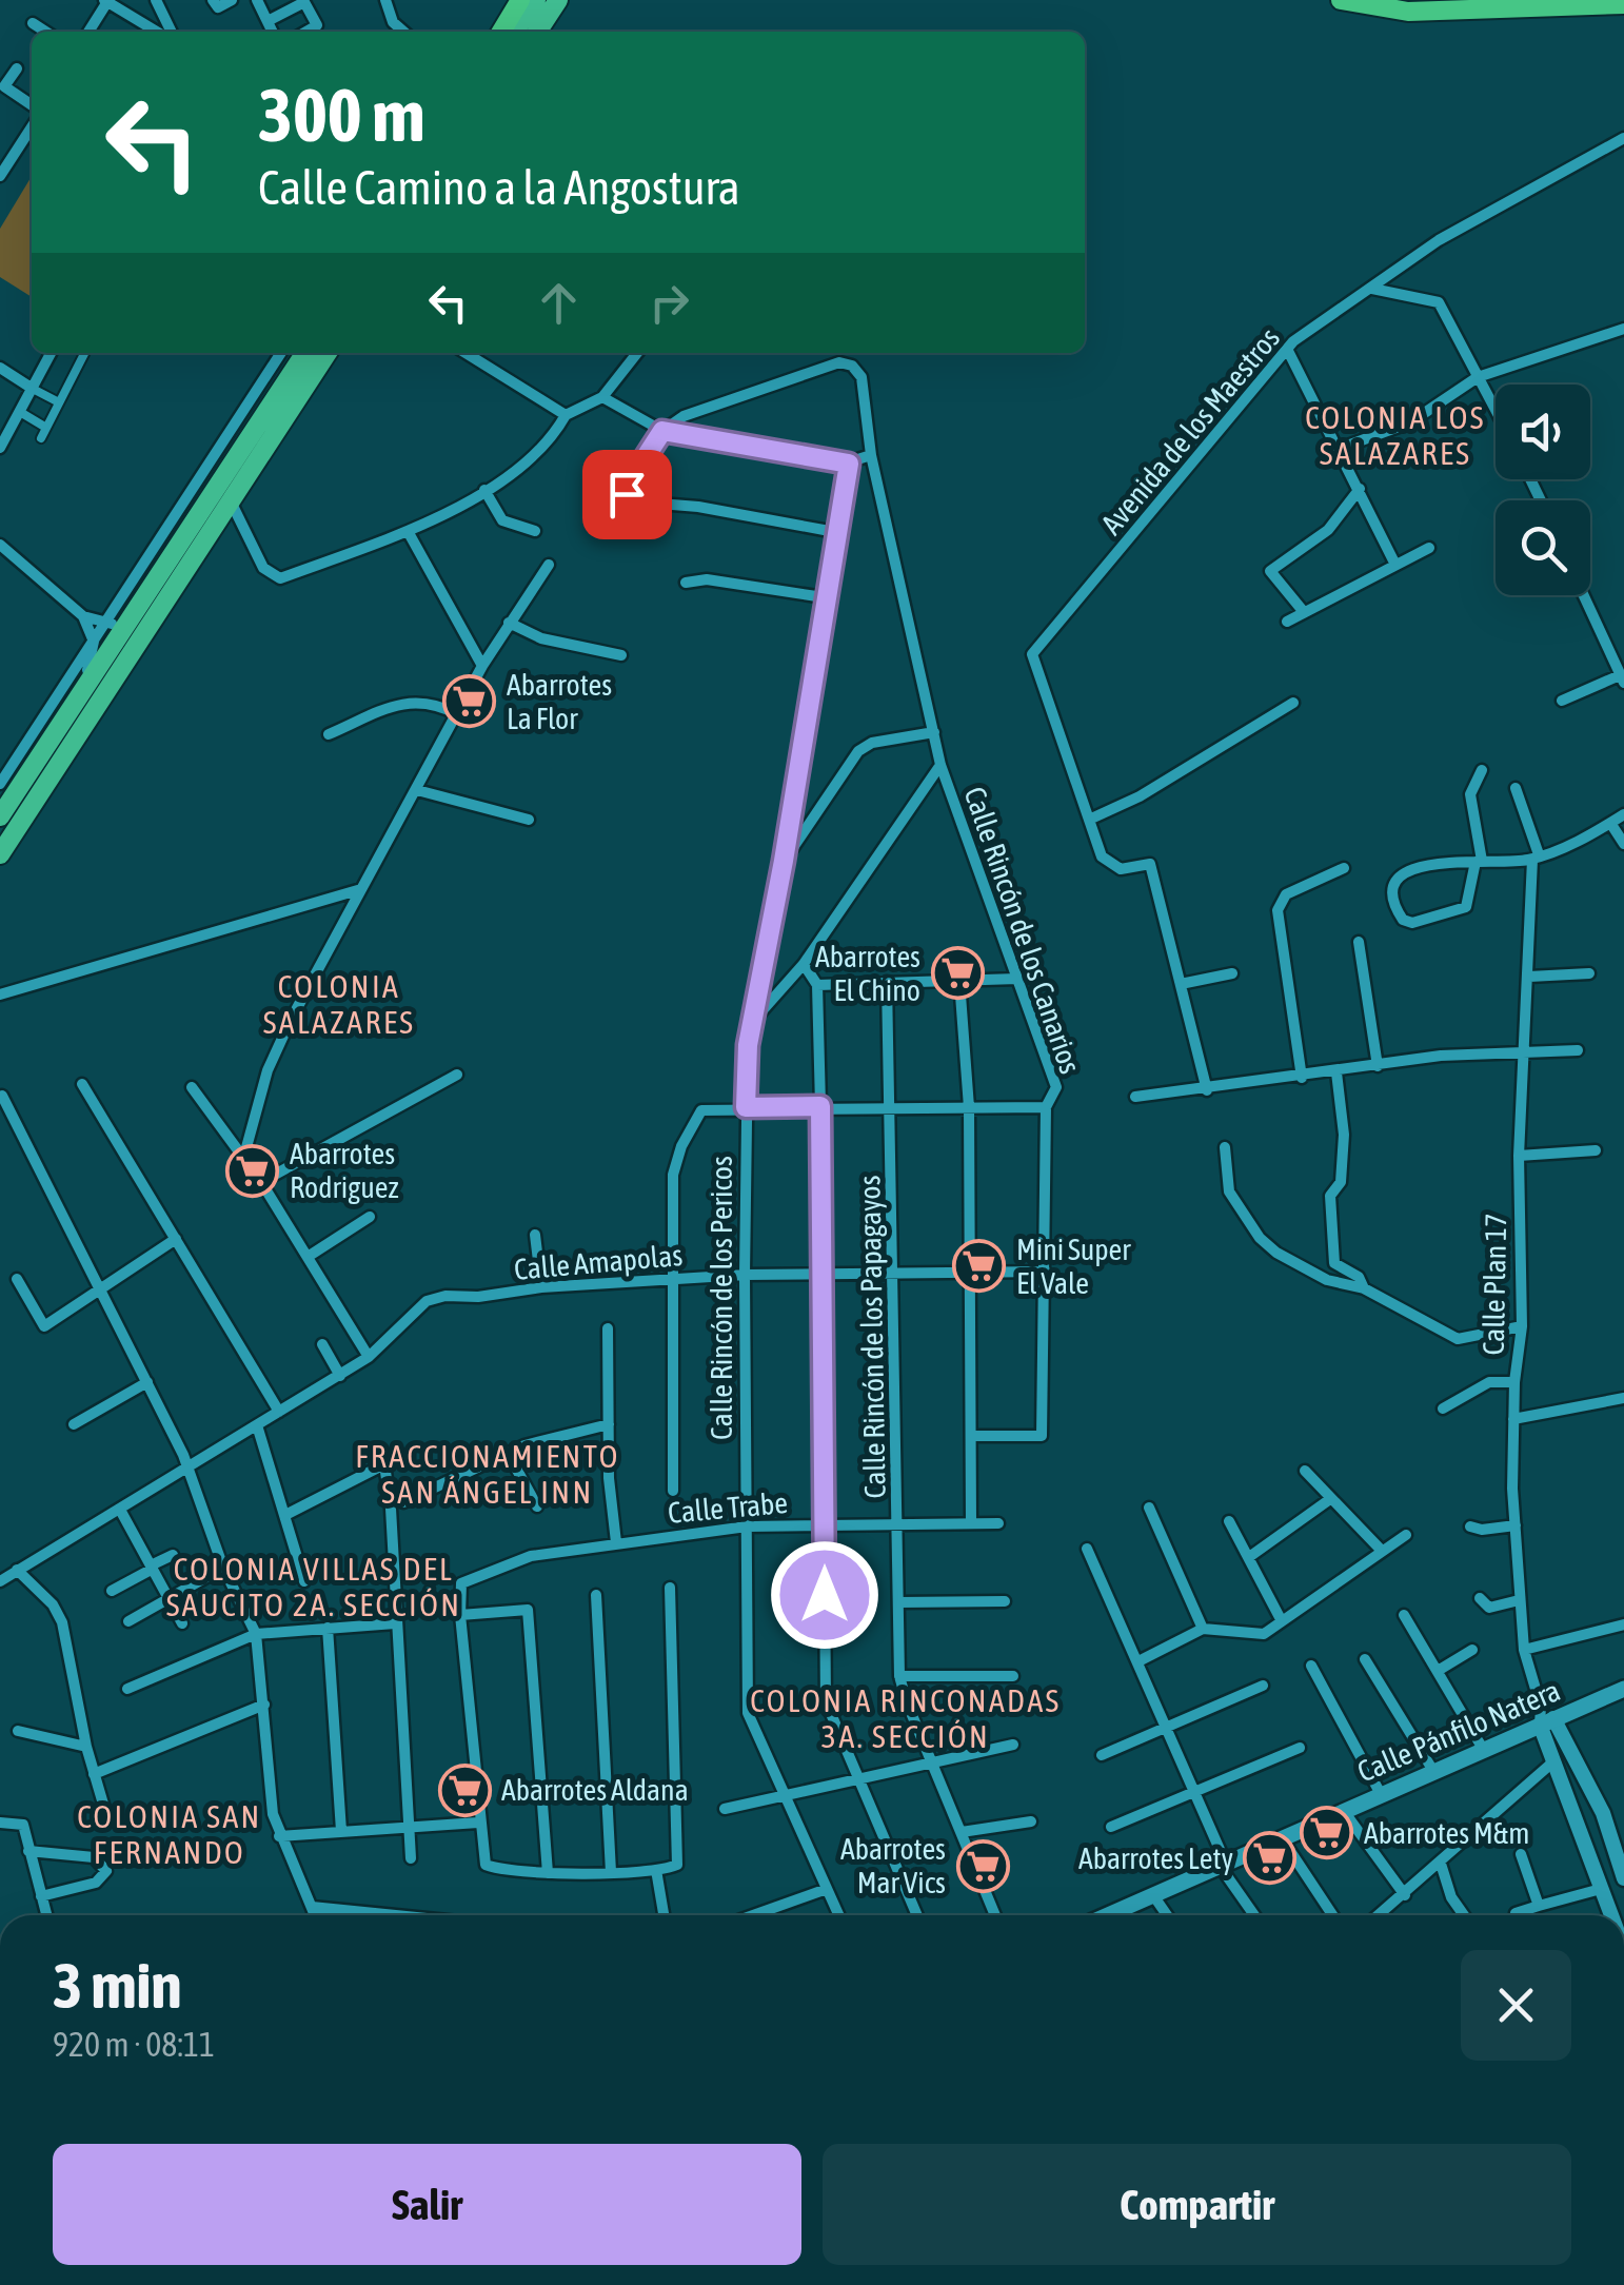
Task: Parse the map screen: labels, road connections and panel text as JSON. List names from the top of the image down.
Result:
{
  "streets": {
    "main road": ["Calle Pánfilo Natera"],
    "street": [
      "Avenida de los Maestros",
      "Calle Rincón de los Canarios",
      "Calle Amapolas",
      "Calle Plan 17",
      "Calle Rincón de los Pericos",
      "Calle Rincón de los Papagayos",
      "Calle Trabe"
    ]
  },
  "crossings": [
    ["Calle Rincón de los Canarios", "Calle Amapolas"],
    ["Calle Amapolas", "Calle Rincón de los Pericos"],
    ["Calle Amapolas", "Calle Rincón de los Papagayos"],
    ["Calle Plan 17", "Calle Pánfilo Natera"],
    ["Calle Rincón de los Pericos", "Calle Trabe"],
    ["Calle Rincón de los Papagayos", "Calle Trabe"]
  ],
  "districts": [
    "COLONIA LOS SALAZARES",
    "COLONIA SALAZARES",
    "FRACCIONAMIENTO SAN ÁNGEL INN",
    "COLONIA VILLAS DEL SAUCITO 2A. SECCIÓN",
    "COLONIA RINCONADAS 3A. SECCIÓN",
    "COLONIA SAN FERNANDO"
  ],
  "places": {
    "supermarket": [
      "Abarrotes La Flor",
      "Abarrotes El Chino",
      "Abarrotes Rodriguez",
      "Mini Super El Vale",
      "Abarrotes Aldana",
      "Abarrotes M&m",
      "Abarrotes Lety",
      "Abarrotes Mar Vics"
    ]
  },
  "page": {
    "turn": ["300 m", "Calle Camino a la Angostura"],
    "heading": ["3 min", "920 m · 08:11"],
    "buttons": ["Salir", "Compartir"]
  }
}
